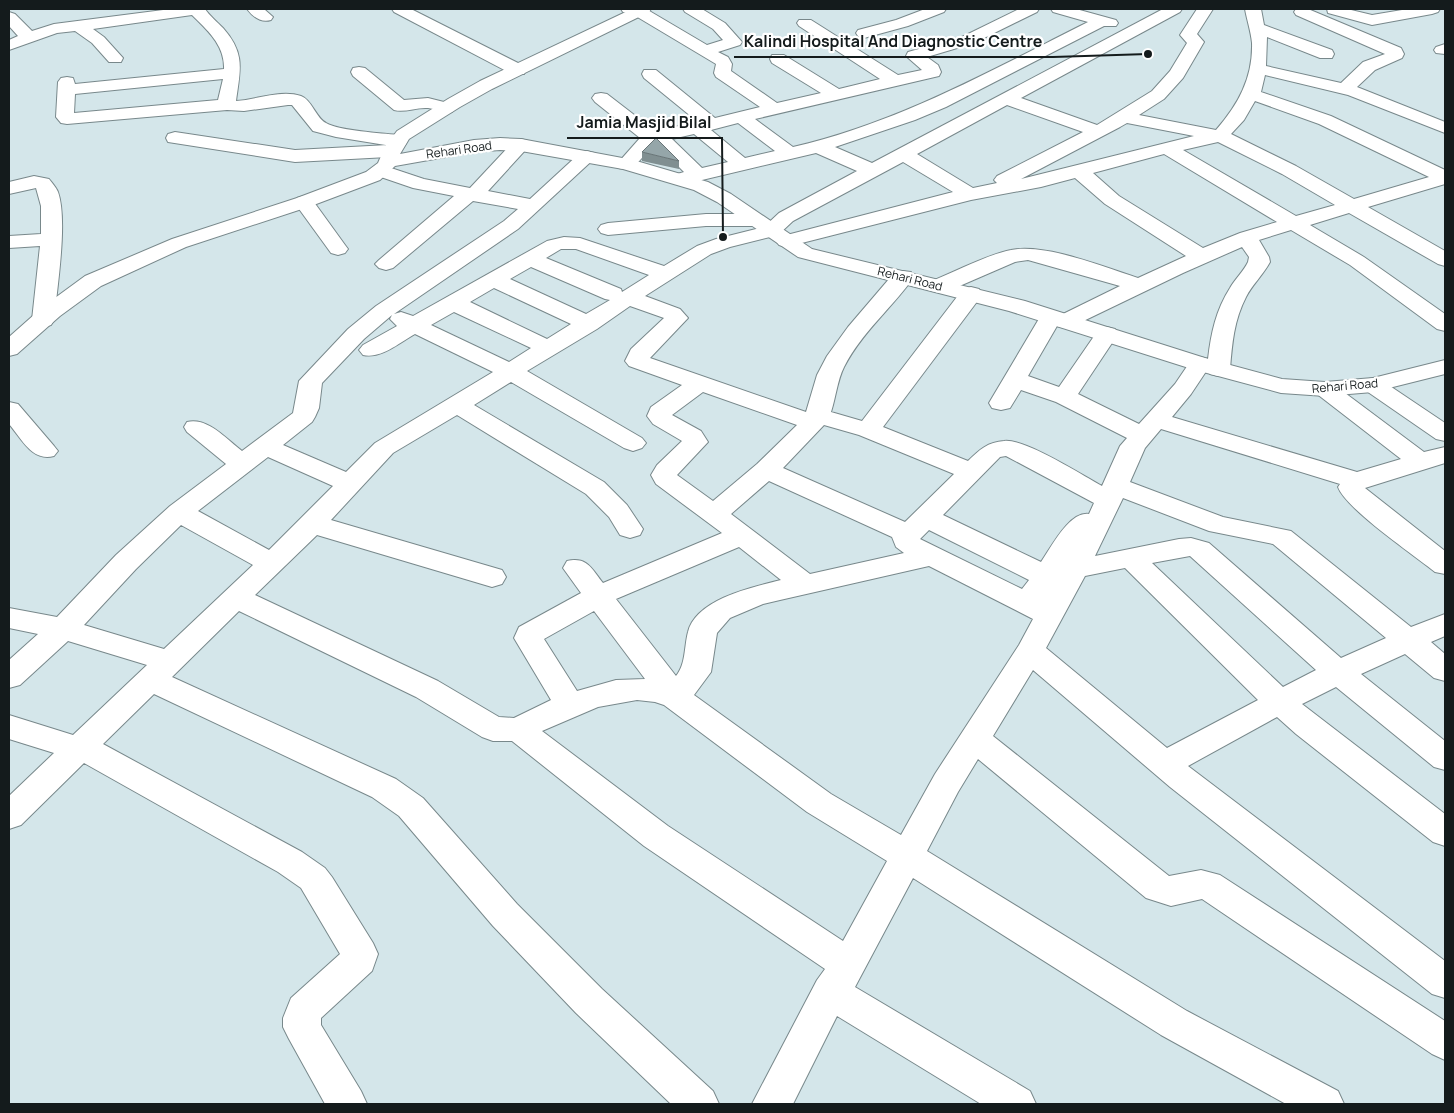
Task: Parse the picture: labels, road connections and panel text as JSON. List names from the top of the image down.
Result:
{
  "streets": {
    "street": ["Rehari Road"]
  },
  "places": ["Kalindi Hospital And Diagnostic Centre", "Jamia Masjid Bilal"]
}
